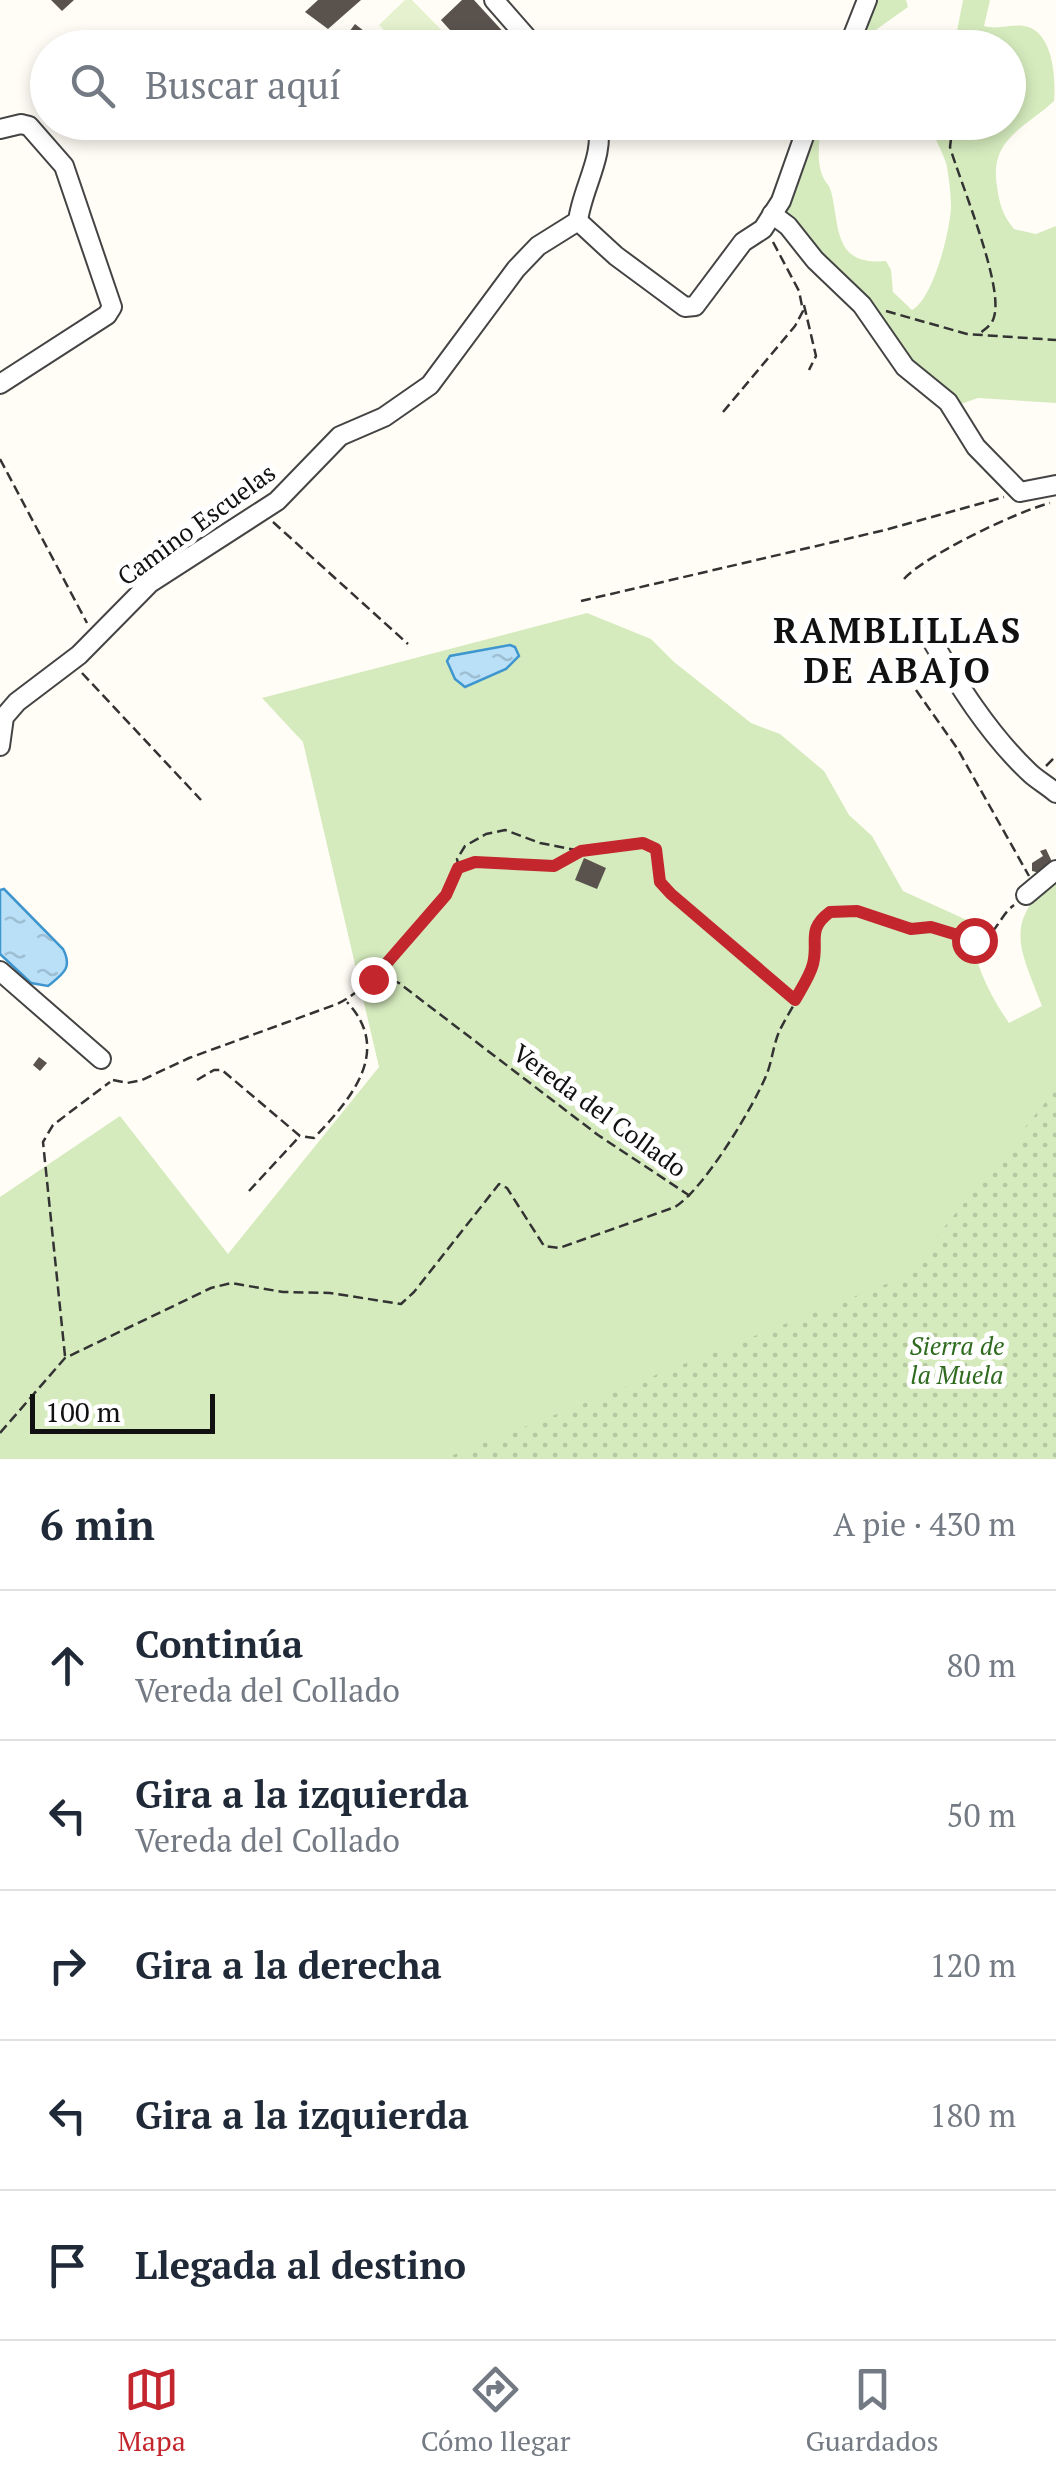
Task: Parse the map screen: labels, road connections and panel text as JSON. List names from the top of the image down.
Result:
{
  "streets": {
    "street": ["Camino Escuelas"],
    "path": ["Vereda del Collado"]
  },
  "districts": ["RAMBLILLAS DE ABAJO"],
  "parks": ["Sierra de la Muela"],
  "scale_bar": "100 m",
  "page": {
    "search": "Buscar aquí",
    "scale": "100 m",
    "heading": ["6 min", "A pie · 430 m"],
    "list": [
      ["Continúa", "Vereda del Collado", "80 m"],
      ["Gira a la izquierda", "Vereda del Collado", "50 m"],
      ["Gira a la derecha", "120 m"],
      ["Gira a la izquierda", "180 m"],
      "Llegada al destino"
    ],
    "nav": ["Mapa", "Cómo llegar", "Guardados"]
  }
}
